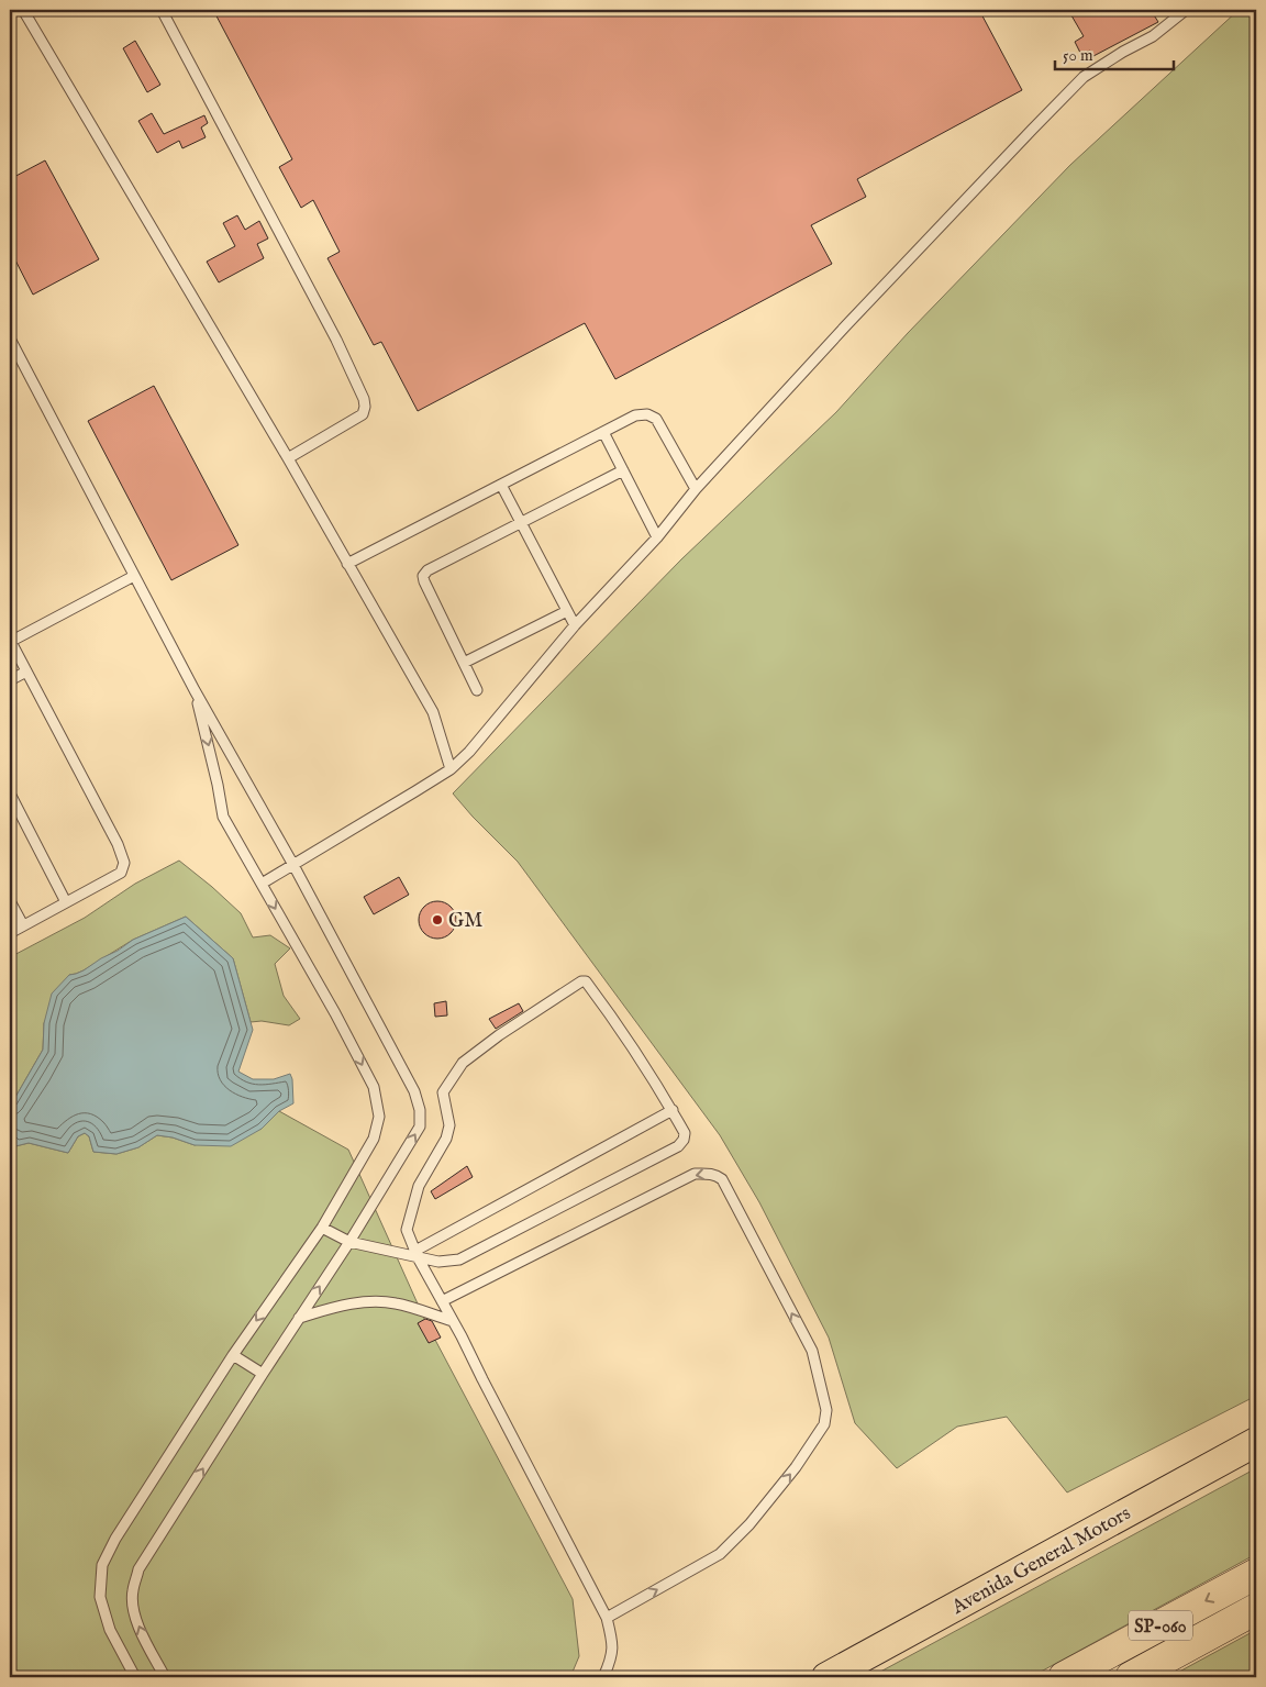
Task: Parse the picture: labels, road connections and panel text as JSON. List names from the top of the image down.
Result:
{
  "streets": {
    "highway": ["SP-060"],
    "main road": ["Avenida General Motors"]
  },
  "places": ["GM"],
  "scale_bar": "50 m"
}
